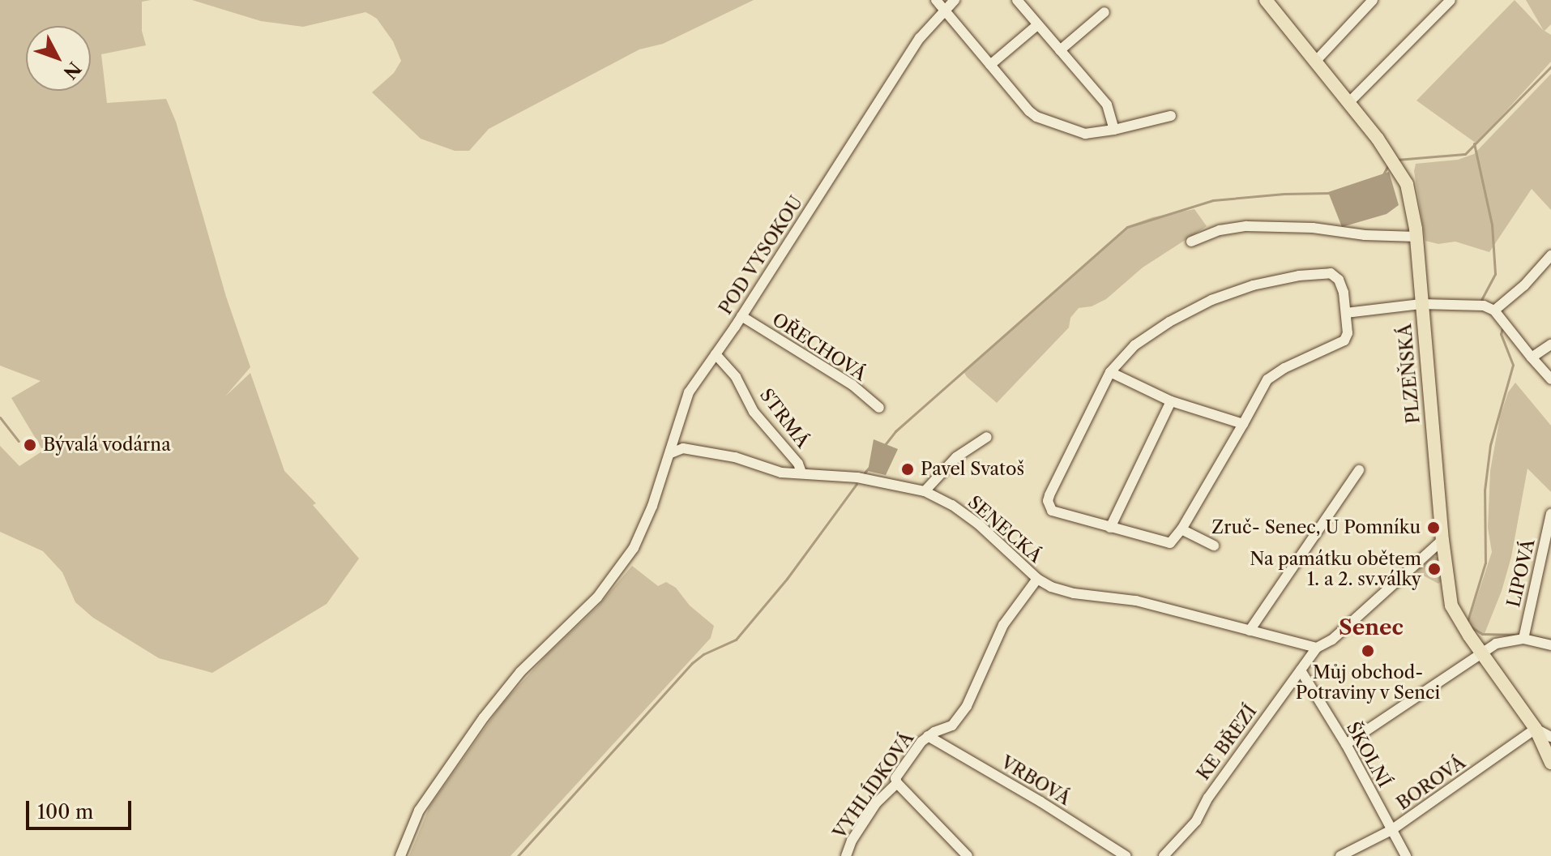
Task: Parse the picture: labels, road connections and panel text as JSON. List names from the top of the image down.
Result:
{
  "streets": {
    "main road": ["PLZEŇSKÁ"],
    "street": [
      "POD VYSOKOU",
      "OŘECHOVÁ",
      "STRMÁ",
      "SENECKÁ",
      "LIPOVÁ",
      "KE BŘEZÍ",
      "ŠKOLNÍ",
      "VRBOVÁ",
      "BOROVÁ",
      "VYHLÍDKOVÁ"
    ]
  },
  "crossings": [
    ["POD VYSOKOU", "OŘECHOVÁ"],
    ["POD VYSOKOU", "STRMÁ"],
    ["POD VYSOKOU", "SENECKÁ"],
    ["PLZEŇSKÁ", "BOROVÁ"],
    ["STRMÁ", "SENECKÁ"],
    ["SENECKÁ", "KE BŘEZÍ"],
    ["SENECKÁ", "VYHLÍDKOVÁ"],
    ["KE BŘEZÍ", "ŠKOLNÍ"],
    ["ŠKOLNÍ", "BOROVÁ"],
    ["VRBOVÁ", "VYHLÍDKOVÁ"]
  ],
  "districts": ["Senec"],
  "places": [
    "Bývalá vodárna",
    "Pavel Svatoš",
    "Zruč- Senec, U Pomníku",
    "Na památku obětem 1. a 2. sv.války",
    "Můj obchod- Potraviny v Senci"
  ],
  "scale_bar": "100 m",
  "north": "bottom right"
}
